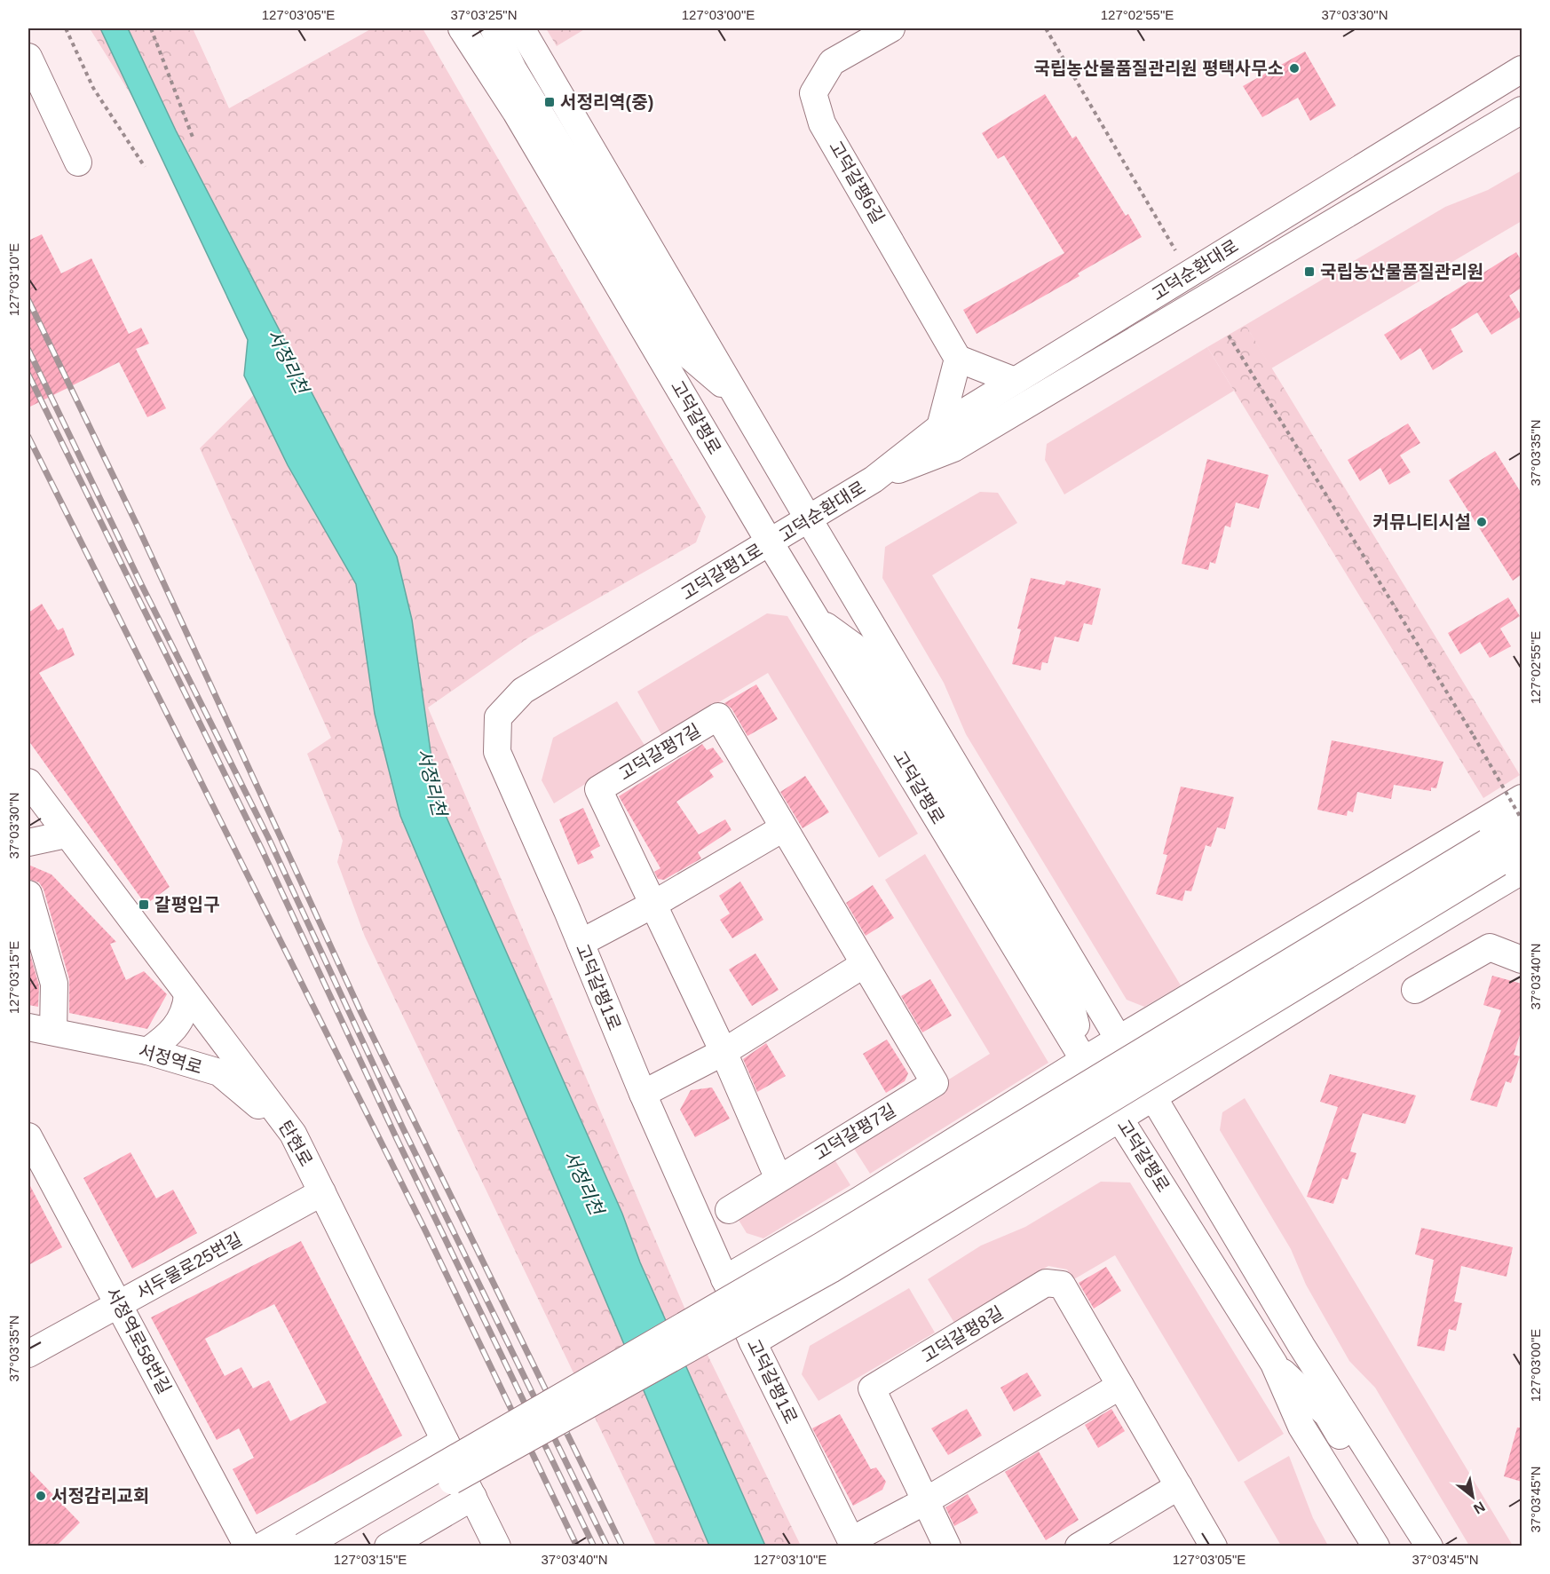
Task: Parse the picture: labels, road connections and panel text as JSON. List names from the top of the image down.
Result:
{
  "streets": {
    "street": [
      "고덕갈평6길",
      "고덕순환대로",
      "고덕갈평로",
      "고덕갈평1로",
      "고덕갈평7길",
      "서정역로",
      "탄현로",
      "서두물로25번길",
      "고덕갈평8길",
      "서정역로58번길"
    ]
  },
  "crossings": [
    ["고덕순환대로", "고덕갈평로"],
    ["고덕순환대로", "고덕갈평1로"],
    ["고덕갈평로", "고덕갈평1로"],
    ["서정역로", "탄현로"],
    ["탄현로", "서두물로25번길"],
    ["서두물로25번길", "서정역로58번길"]
  ],
  "water": ["서정리천"],
  "places": {
    "other": ["국립농산물품질관리원 평택사무소", "커뮤니티시설", "서정감리교회"],
    "transit": ["서정리역(중)", "국립농산물품질관리원", "갈평입구"]
  },
  "north": "bottom right",
  "coordinates": [
    "127°03'05\"E",
    "37°03'25\"N",
    "127°03'00\"E",
    "127°02'55\"E",
    "37°03'30\"N",
    "127°03'10\"E",
    "37°03'35\"N",
    "37°03'40\"N",
    "127°03'15\"E",
    "37°03'45\"N"
  ]
}
